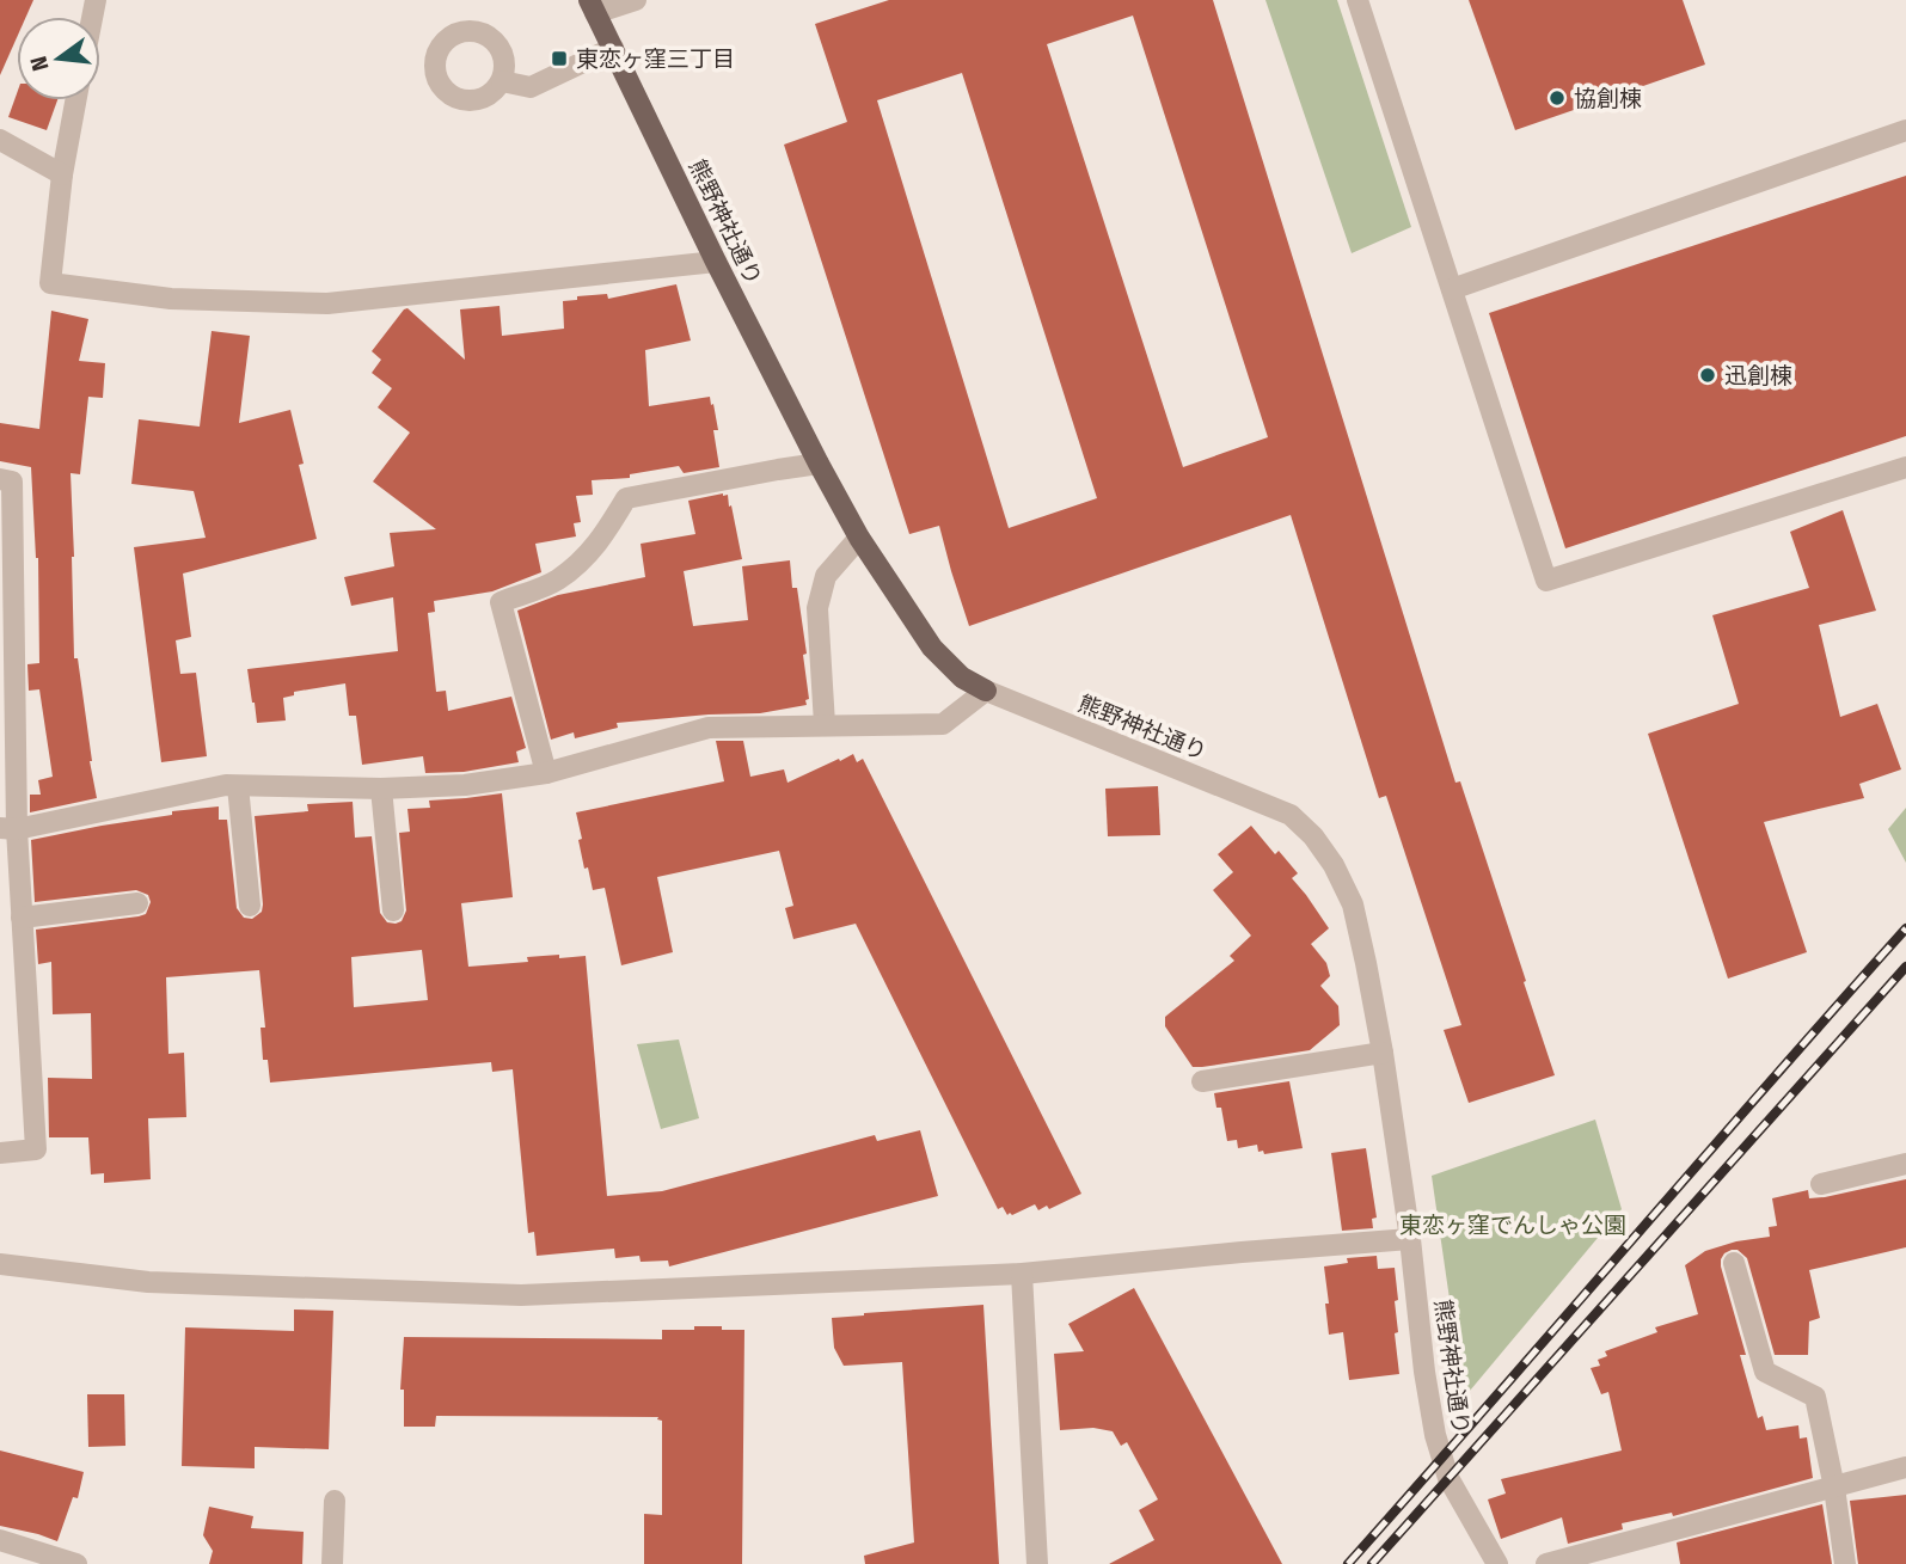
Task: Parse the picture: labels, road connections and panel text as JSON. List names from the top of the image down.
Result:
{
  "streets": {
    "main road": ["熊野神社通り"]
  },
  "parks": ["東恋ヶ窪でんしゃ公園"],
  "places": {
    "transit": ["東恋ヶ窪三丁目"],
    "other": ["協創棟", "迅創棟"]
  },
  "north": "left"
}
